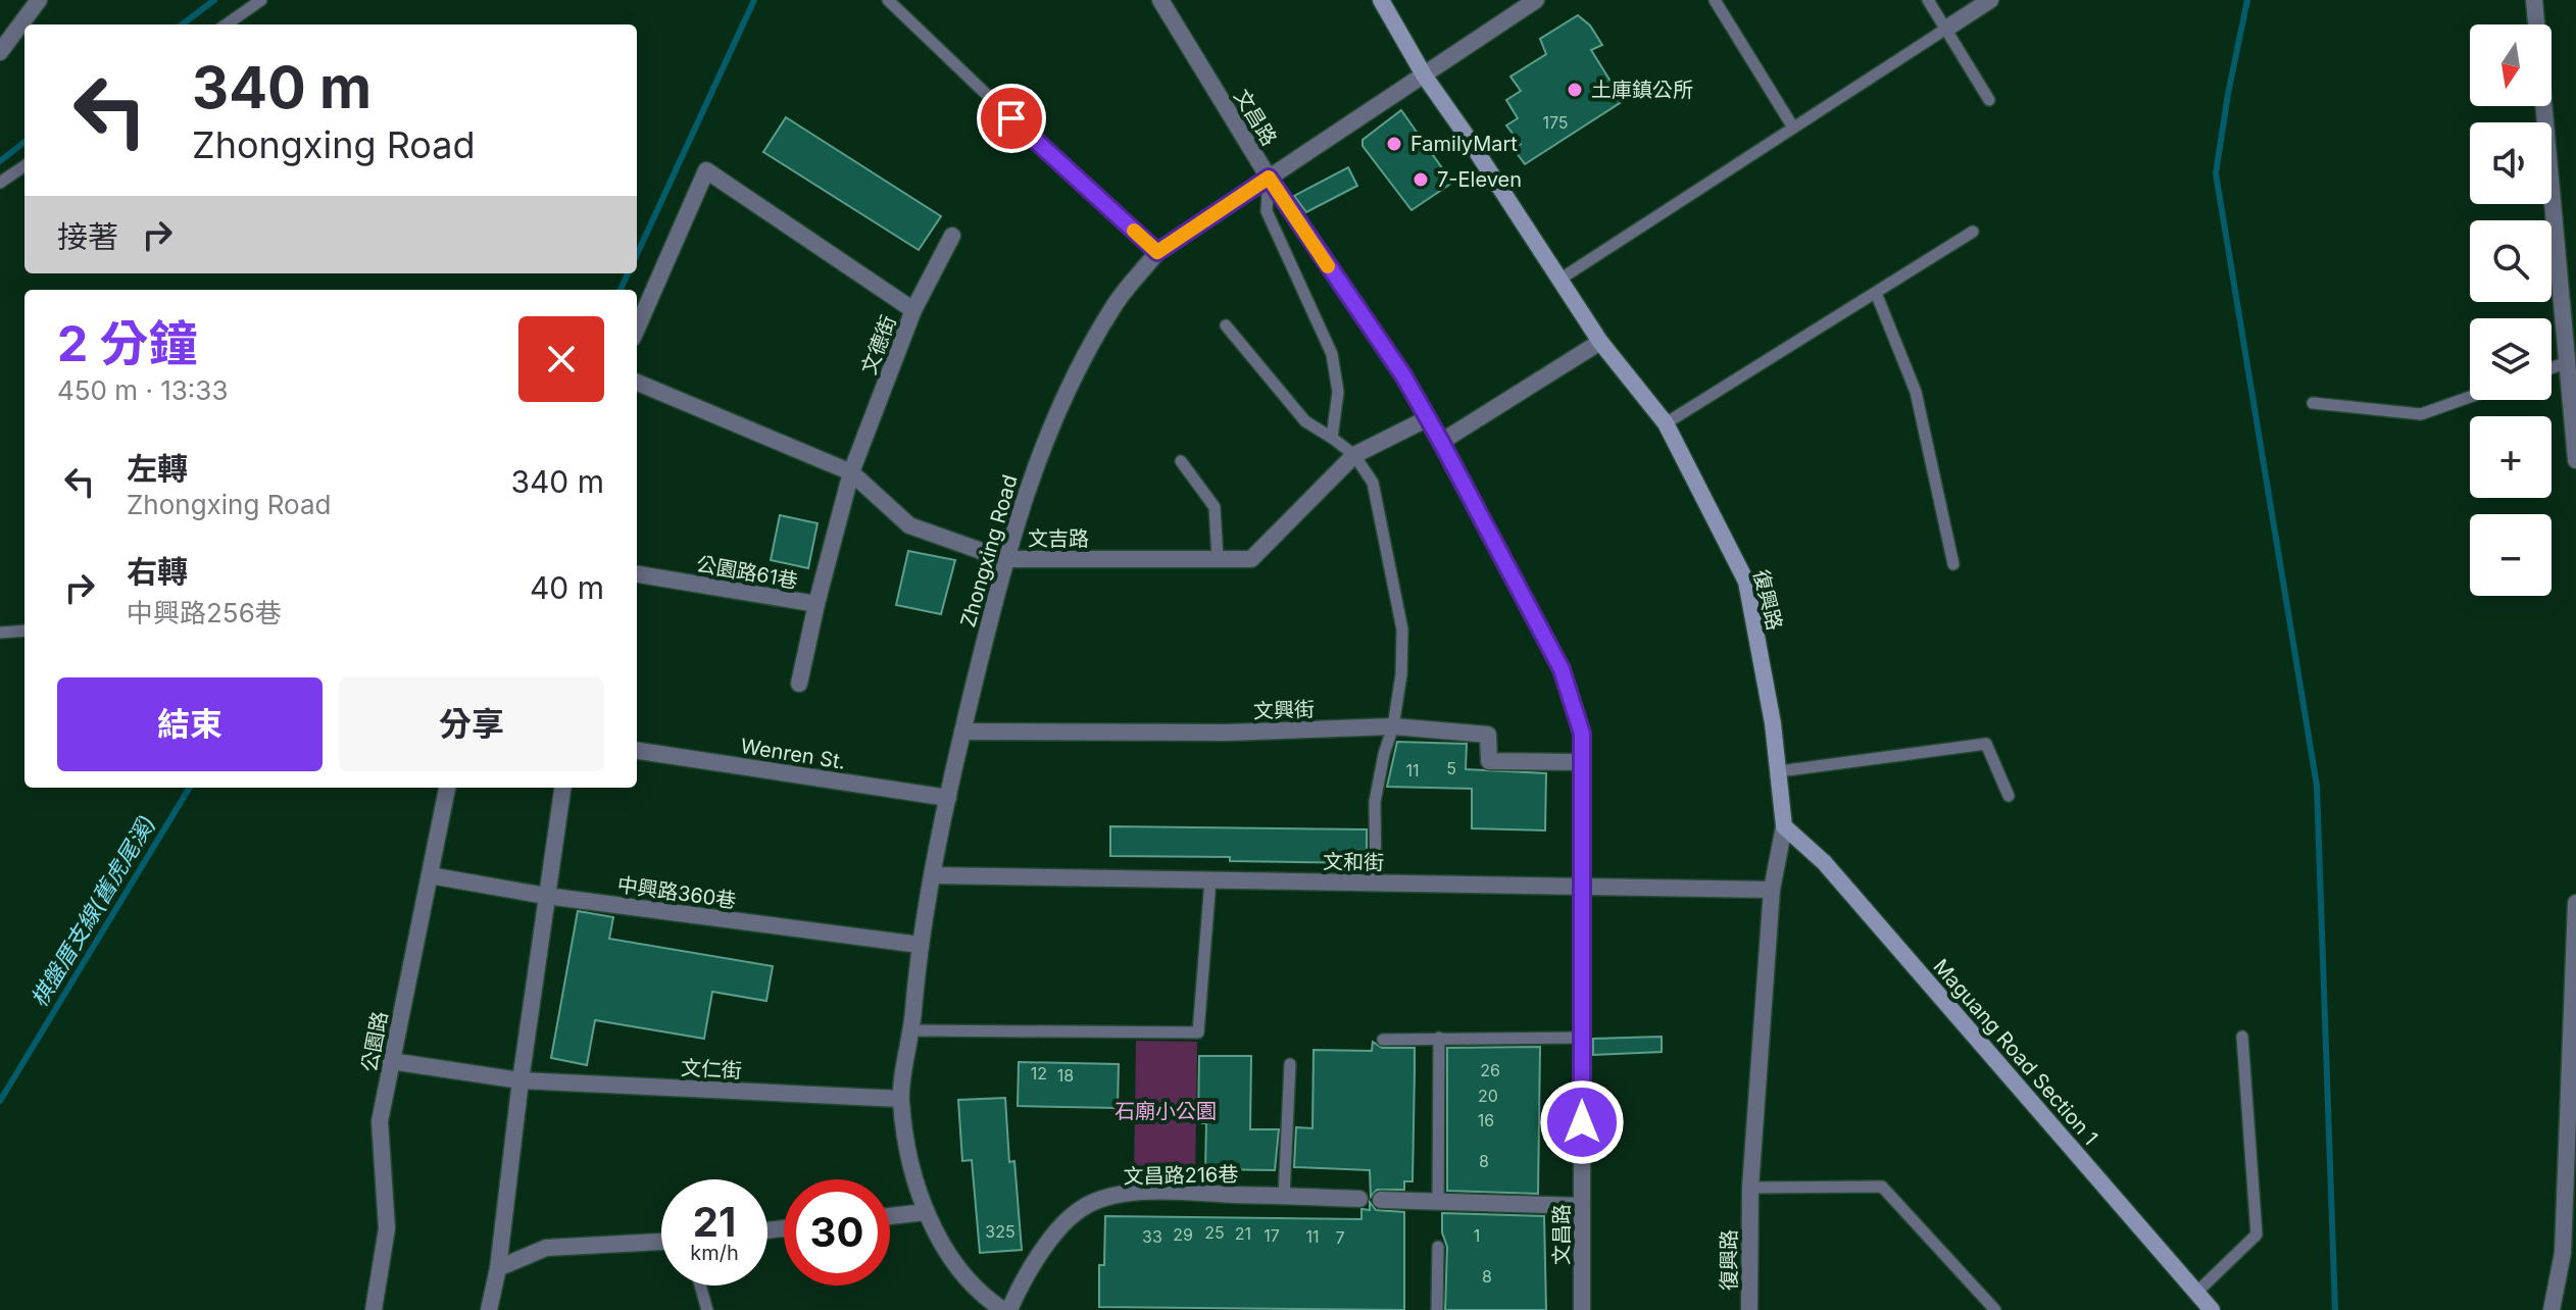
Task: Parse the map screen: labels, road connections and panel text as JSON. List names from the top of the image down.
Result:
{
  "streets": {
    "main road": ["復興路", "Maguang Road Section 1"],
    "street": [
      "文昌路",
      "文德街",
      "文吉路",
      "Zhongxing Road",
      "公園路61巷",
      "文興街",
      "Wenren St.",
      "文和街",
      "中興路360巷",
      "公園路",
      "文仁街",
      "文昌路216巷"
    ]
  },
  "crossings": [
    ["文昌路", "文吉路"],
    ["文昌路", "Zhongxing Road"],
    ["文昌路", "文興街"],
    ["文昌路", "文和街"],
    ["文德街", "文吉路"],
    ["文德街", "公園路61巷"],
    ["文吉路", "Zhongxing Road"],
    ["文吉路", "公園路61巷"],
    ["Zhongxing Road", "復興路"],
    ["Zhongxing Road", "文興街"],
    ["Zhongxing Road", "Wenren St."],
    ["Zhongxing Road", "文和街"],
    ["Zhongxing Road", "中興路360巷"],
    ["Zhongxing Road", "文仁街"],
    ["Zhongxing Road", "文昌路216巷"],
    ["復興路", "文和街"],
    ["復興路", "Maguang Road Section 1"],
    ["中興路360巷", "公園路"],
    ["公園路", "文仁街"]
  ],
  "water": ["棋盤厝支線(舊虎尾溪)"],
  "parks": ["石廟小公園"],
  "places": ["土庫鎮公所", "FamilyMart", "7-Eleven"],
  "house_numbers": [
    "175",
    "5",
    "11",
    "26",
    "12",
    "18",
    "20",
    "16",
    "8",
    "325",
    "25",
    "21",
    "29",
    "17",
    "1",
    "33",
    "11",
    "7",
    "8"
  ],
  "north": "bottom",
  "page": {
    "map_buttons": ["+", "−"],
    "turn": ["340 m", "Zhongxing Road"],
    "then": "接著",
    "heading": ["2 分鐘", "450 m · 13:33"],
    "list": [
      {
        "name": "左轉",
        "note": "Zhongxing Road",
        "value": "340 m"
      },
      {
        "name": "右轉",
        "note": "中興路256巷",
        "value": "40 m"
      }
    ],
    "buttons": ["結束", "分享"],
    "speed": "21 km/h",
    "limit": "30"
  }
}
